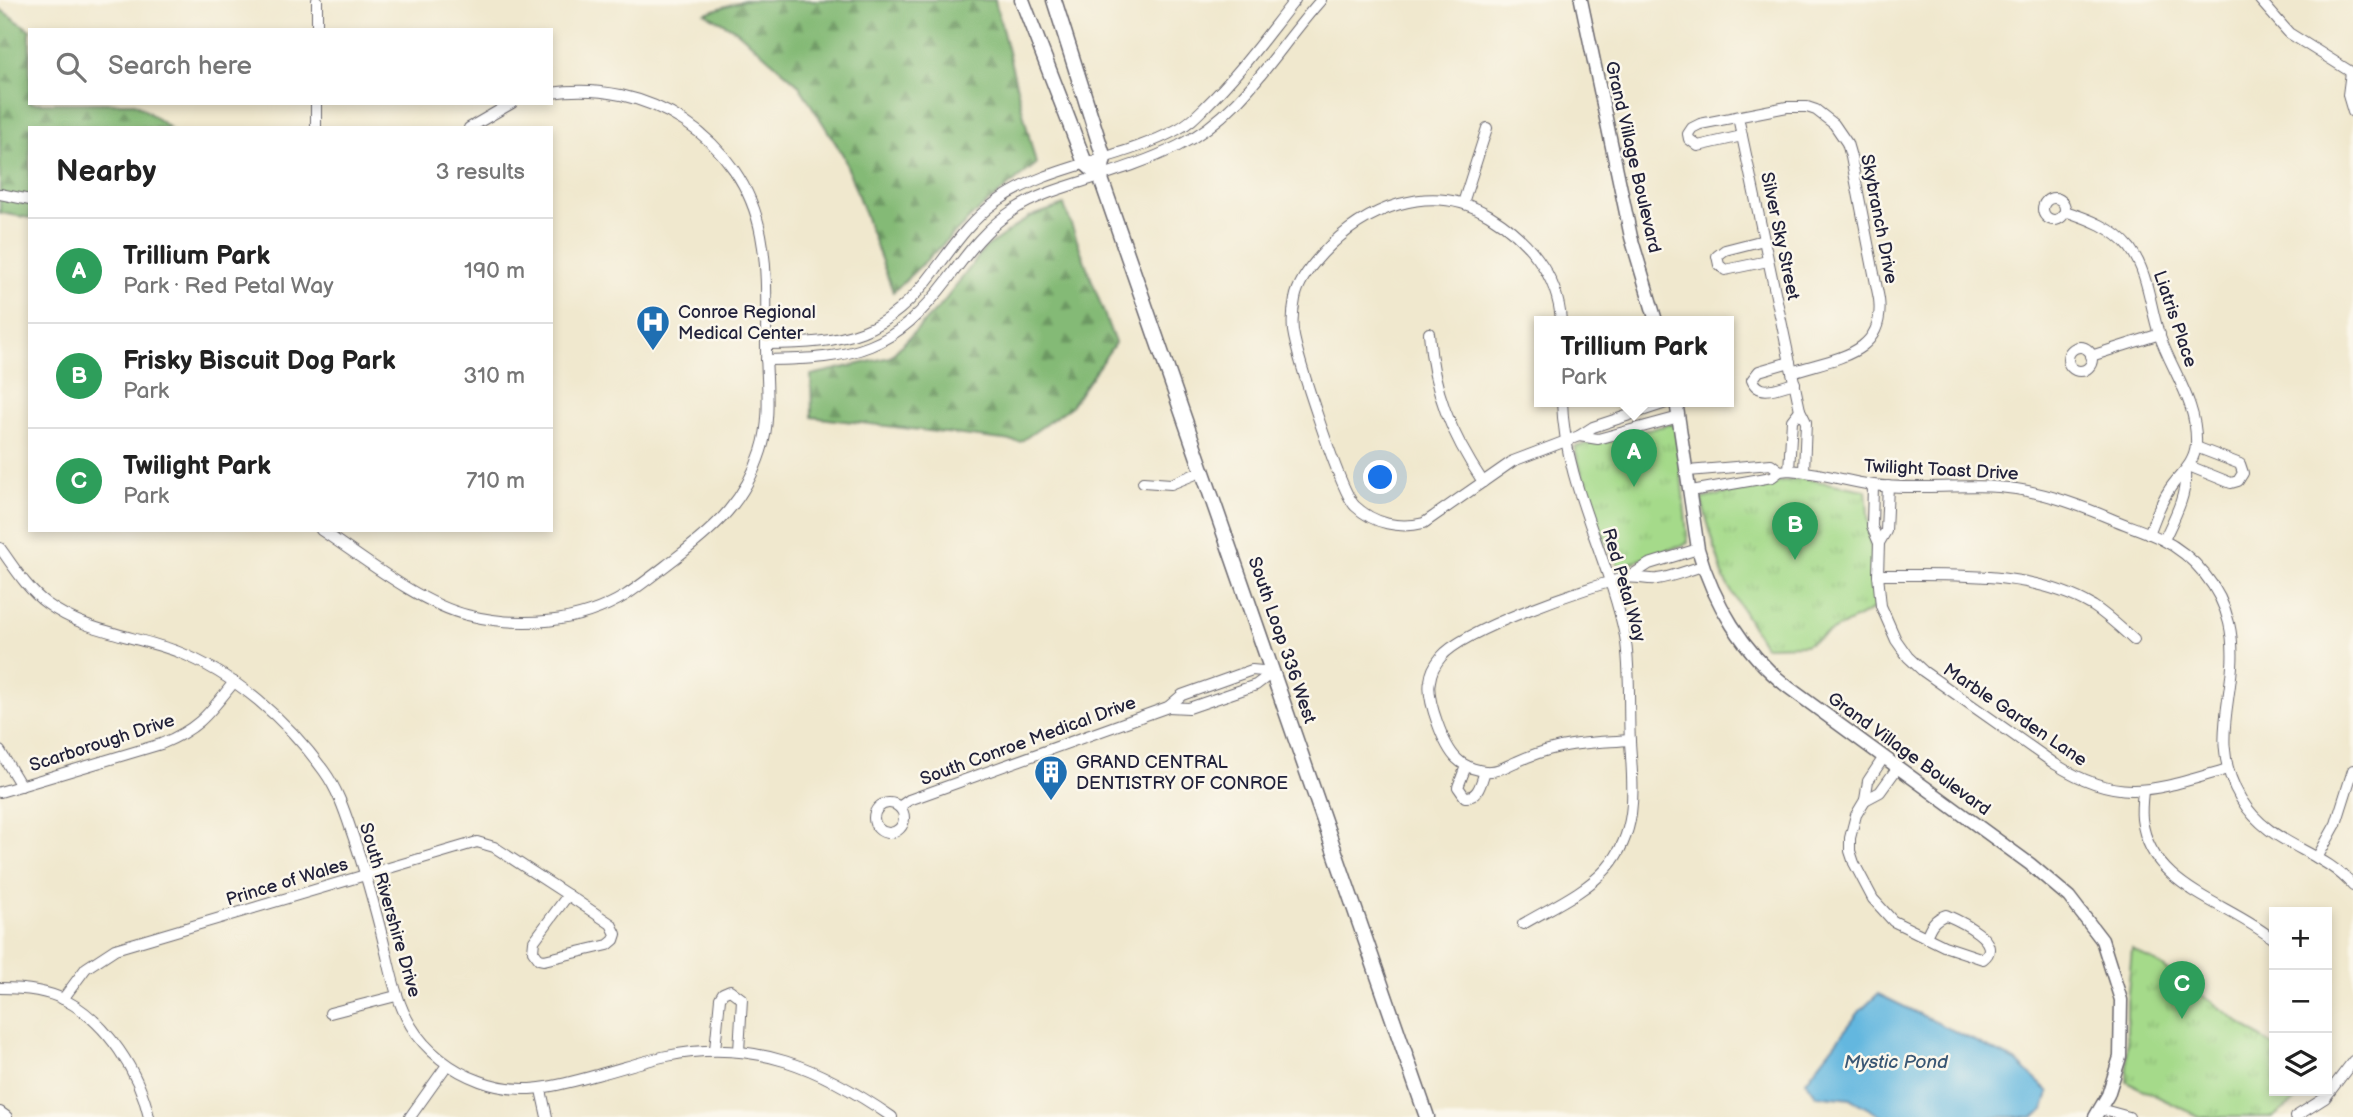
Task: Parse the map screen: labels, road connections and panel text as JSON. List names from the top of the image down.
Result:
{
  "streets": {
    "main road": ["South Loop 336 West"],
    "street": [
      "Grand Village Boulevard",
      "Skybranch Drive",
      "Silver Sky Street",
      "Liatris Place",
      "Twilight Toast Drive",
      "Red Petal Way",
      "Marble Garden Lane",
      "South Conroe Medical Drive",
      "Scarborough Drive",
      "Prince of Wales",
      "South Rivershire Drive"
    ]
  },
  "crossings": [
    ["Grand Village Boulevard", "Twilight Toast Drive"],
    ["Skybranch Drive", "Silver Sky Street"],
    ["Silver Sky Street", "Twilight Toast Drive"],
    ["Liatris Place", "Twilight Toast Drive"],
    ["Twilight Toast Drive", "Marble Garden Lane"],
    ["South Loop 336 West", "South Conroe Medical Drive"],
    ["Scarborough Drive", "South Rivershire Drive"],
    ["Prince of Wales", "South Rivershire Drive"]
  ],
  "water": ["Mystic Pond"],
  "places": {
    "hospital": ["Conroe Regional Medical Center"],
    "building": ["GRAND CENTRAL DENTISTRY OF CONROE"]
  },
  "page": {
    "search": "Search here",
    "heading": ["Nearby", "3 results"],
    "list": [
      {
        "mark": "A",
        "name": "Trillium Park",
        "note": "Park · Red Petal Way",
        "value": "190 m"
      },
      {
        "mark": "B",
        "name": "Frisky Biscuit Dog Park",
        "note": "Park",
        "value": "310 m"
      },
      {
        "mark": "C",
        "name": "Twilight Park",
        "note": "Park",
        "value": "710 m"
      }
    ],
    "popup": ["Trillium Park", "Park"],
    "pins": ["A", "B", "C"],
    "map_buttons": ["+", "−"]
  }
}
